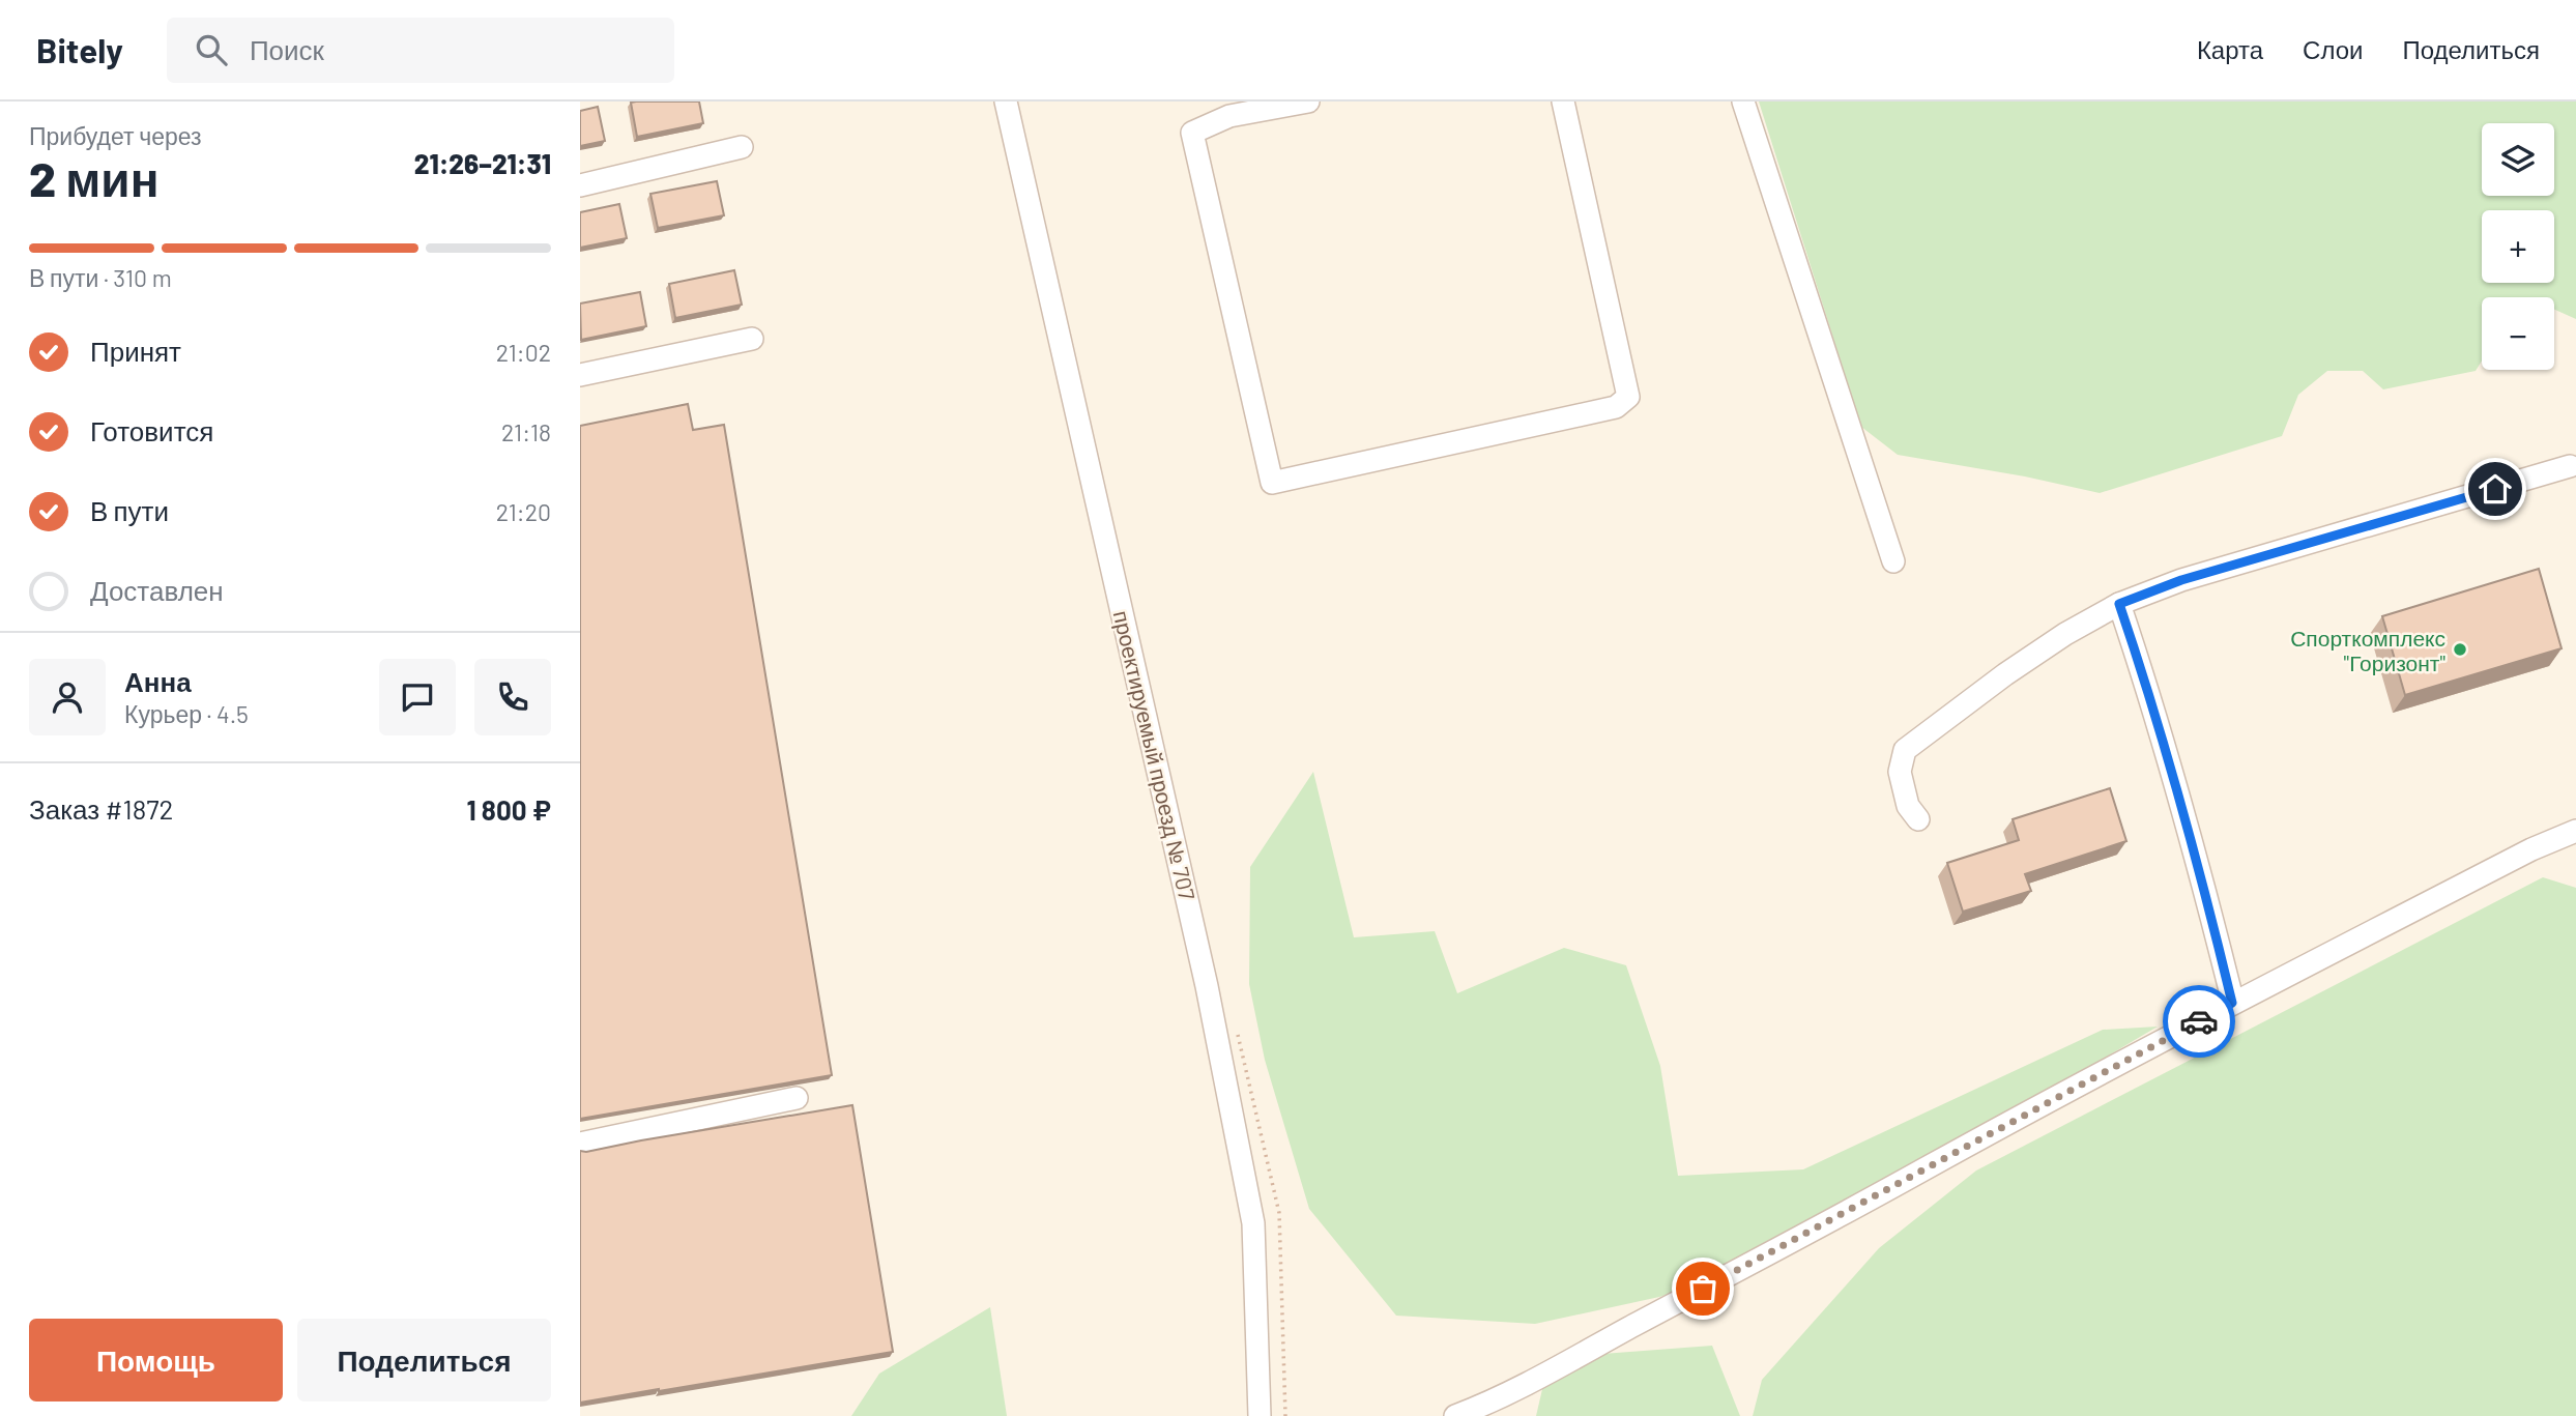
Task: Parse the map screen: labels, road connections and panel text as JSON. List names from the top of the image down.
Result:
{
  "streets": {
    "street": ["проектируемый проезд № 707"]
  },
  "places": ["Спорткомплекс \"Горизонт\""],
  "page": {
    "header": "Bitely",
    "search": "Поиск",
    "nav": ["Карта", "Слои", "Поделиться"],
    "heading": ["2 мин", "Прибудет через", "21:26–21:31"],
    "panel": [
      "Анна",
      "Курьер · 4.5",
      "Заказ #1872",
      "1 800 ₽"
    ],
    "map_buttons": ["+", "−"],
    "bar": "В пути · 310 m",
    "list": [
      ["Принят", "21:02"],
      ["Готовится", "21:18"],
      ["В пути", "21:20"],
      "Доставлен"
    ],
    "buttons": ["Помощь", "Поделиться"]
  }
}
